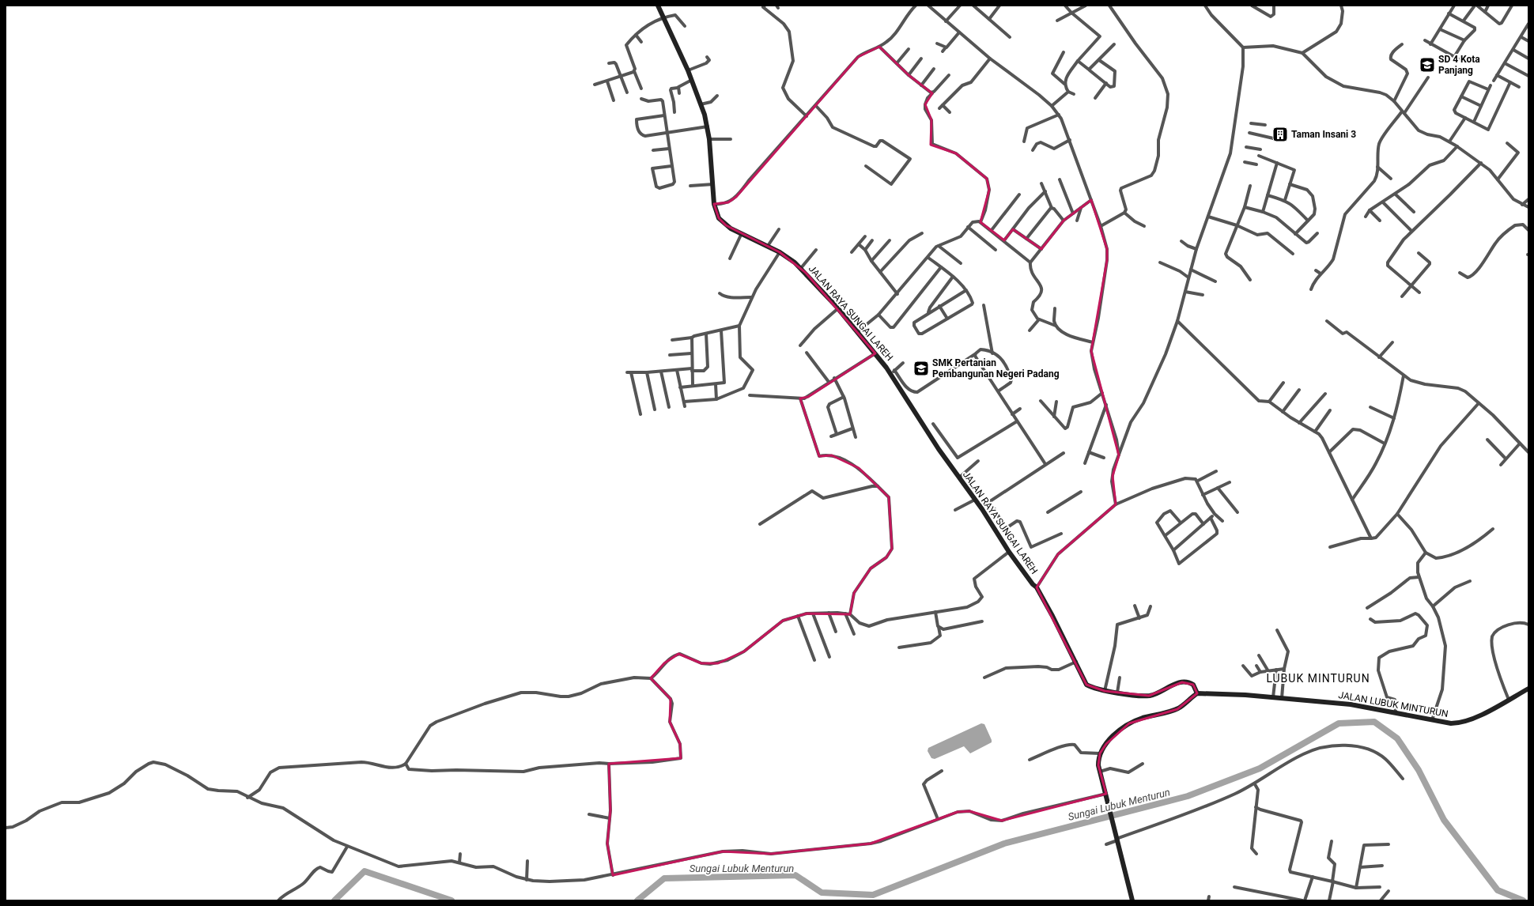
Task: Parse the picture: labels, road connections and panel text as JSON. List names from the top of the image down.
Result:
{
  "streets": {
    "street": ["JALAN RAYA SUNGAI LAREH", "JALAN LUBUK MINTURUN"]
  },
  "crossings": [
    ["JALAN RAYA SUNGAI LAREH", "JALAN LUBUK MINTURUN"]
  ],
  "districts": ["LUBUK MINTURUN"],
  "water": ["Sungai Lubuk Menturun"],
  "places": {
    "school or university": ["SD 4 Kota Panjang", "SMK Pertanian Pembangunan Negeri Padang"],
    "building": ["Taman Insani 3"]
  }
}
